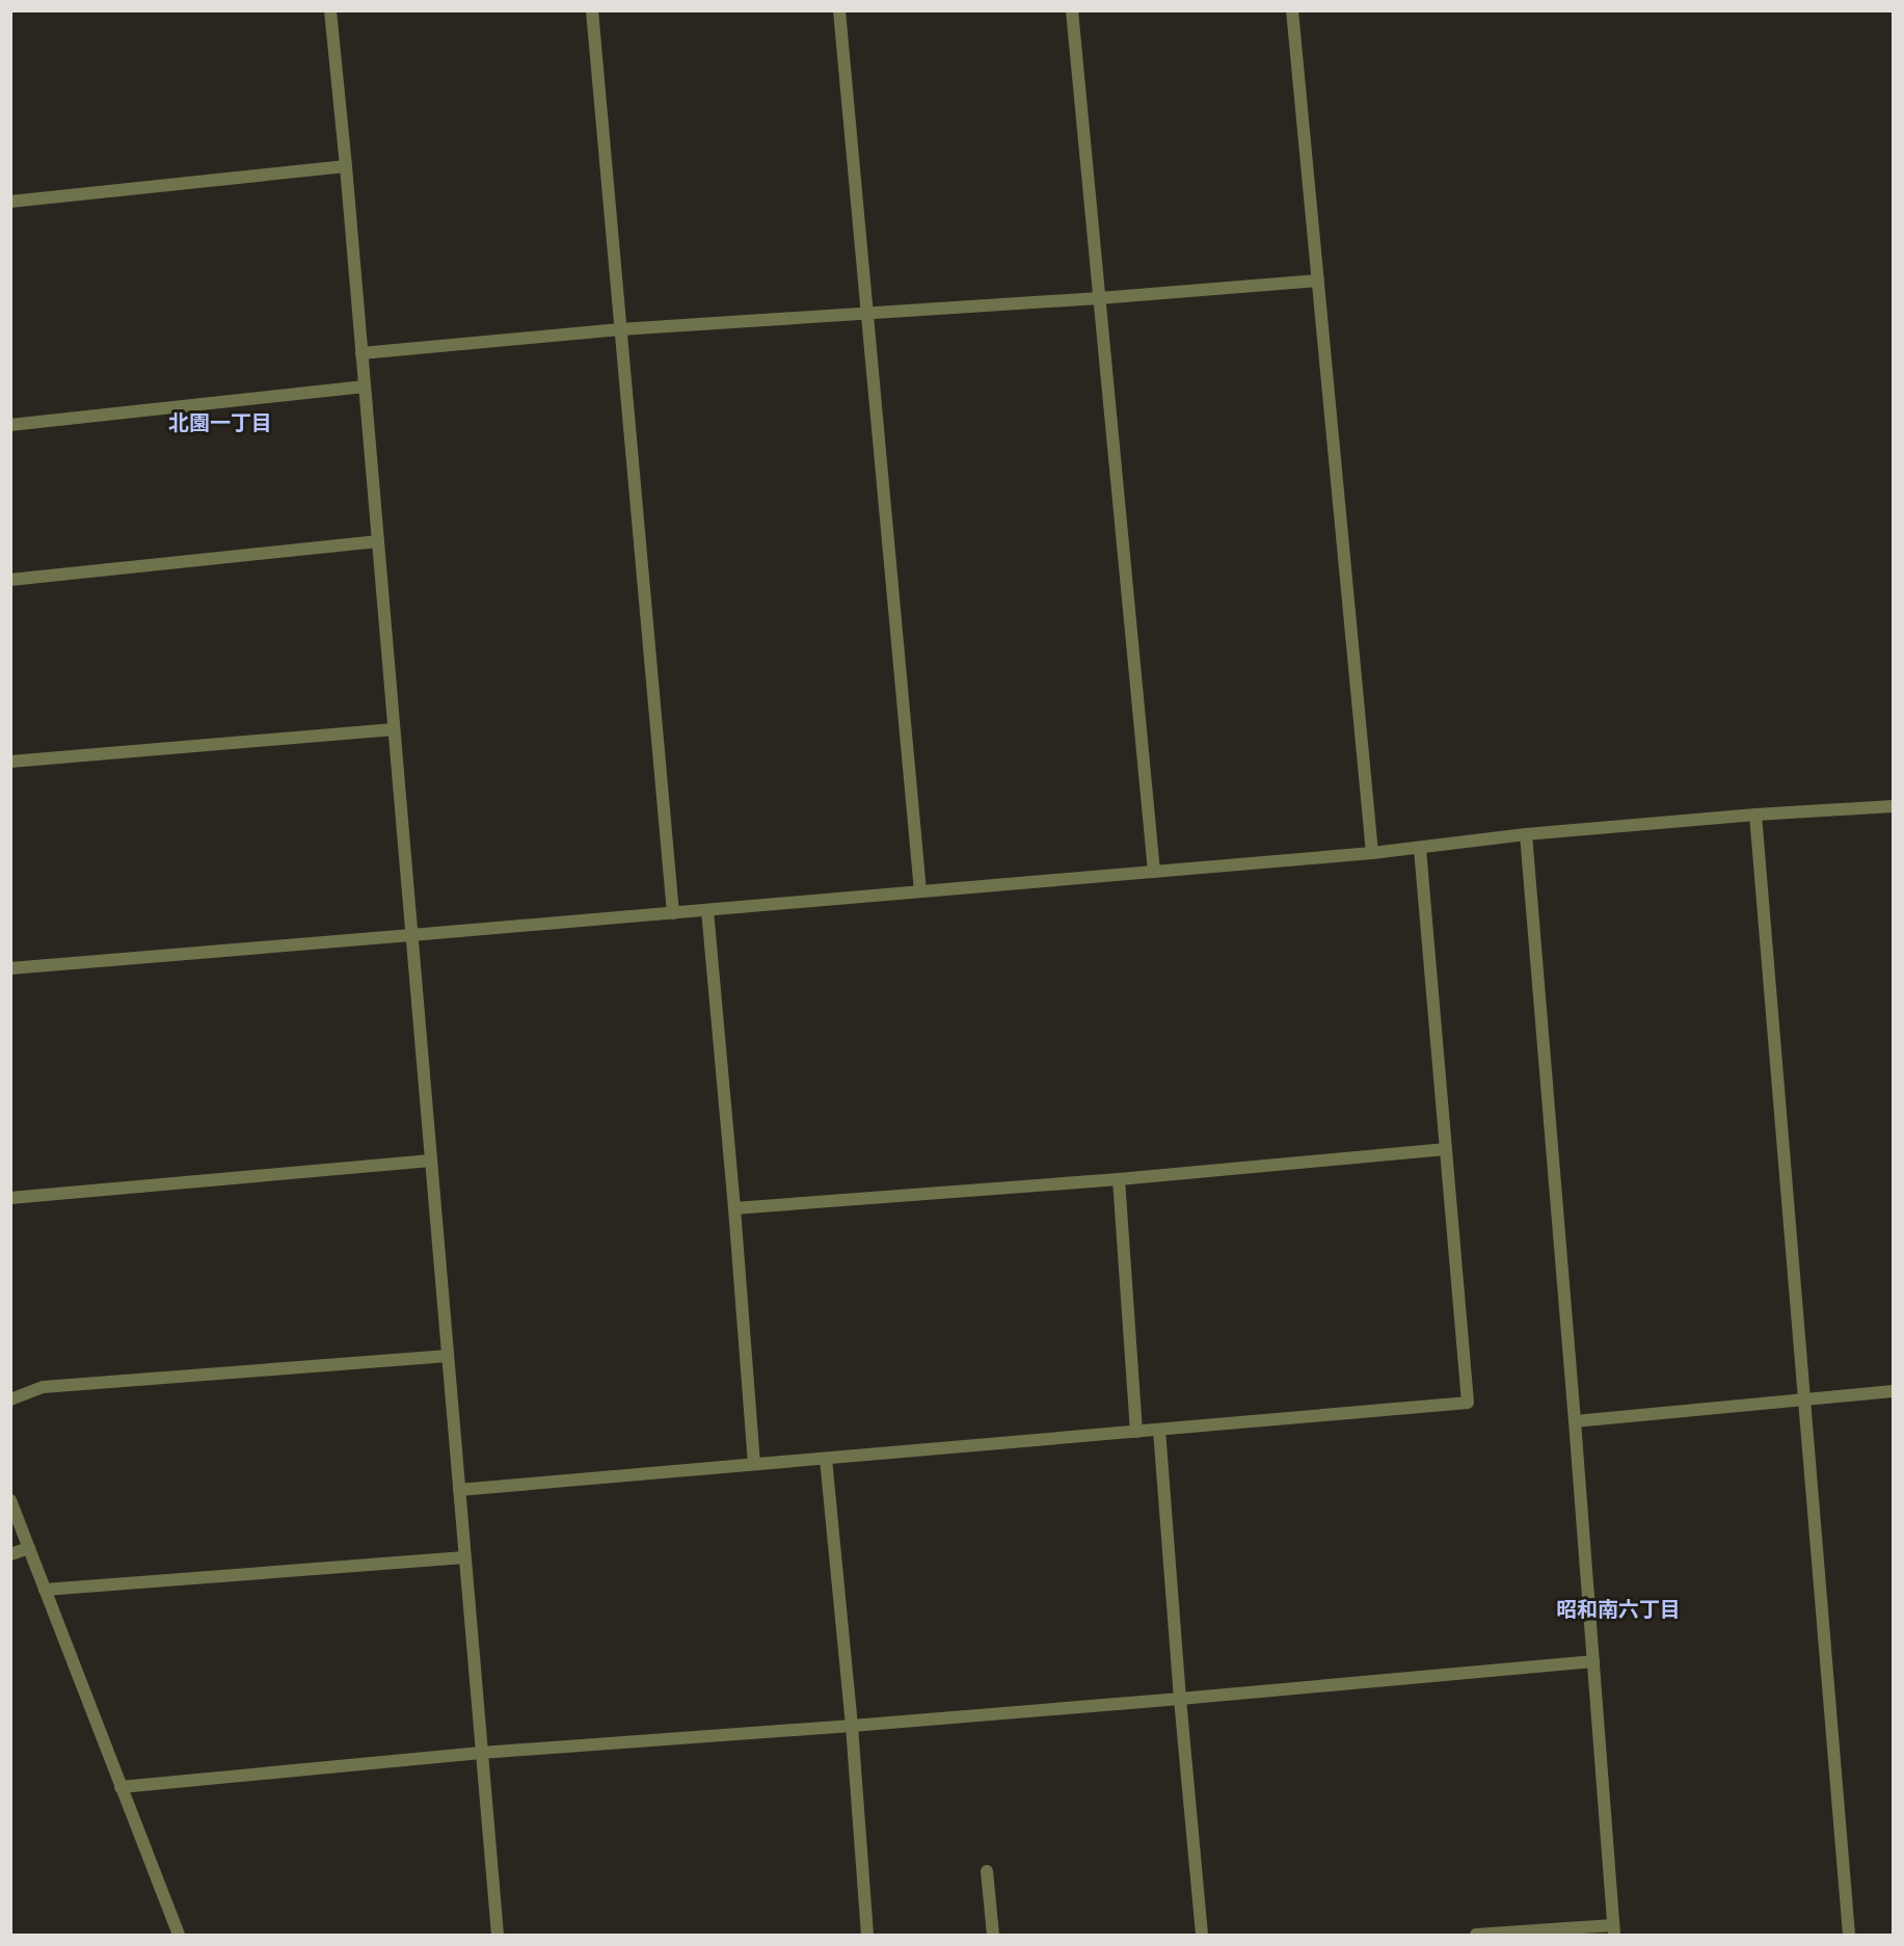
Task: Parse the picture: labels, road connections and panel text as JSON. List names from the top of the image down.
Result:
{
  "districts": ["北園一丁目", "昭和南六丁目"]
}
